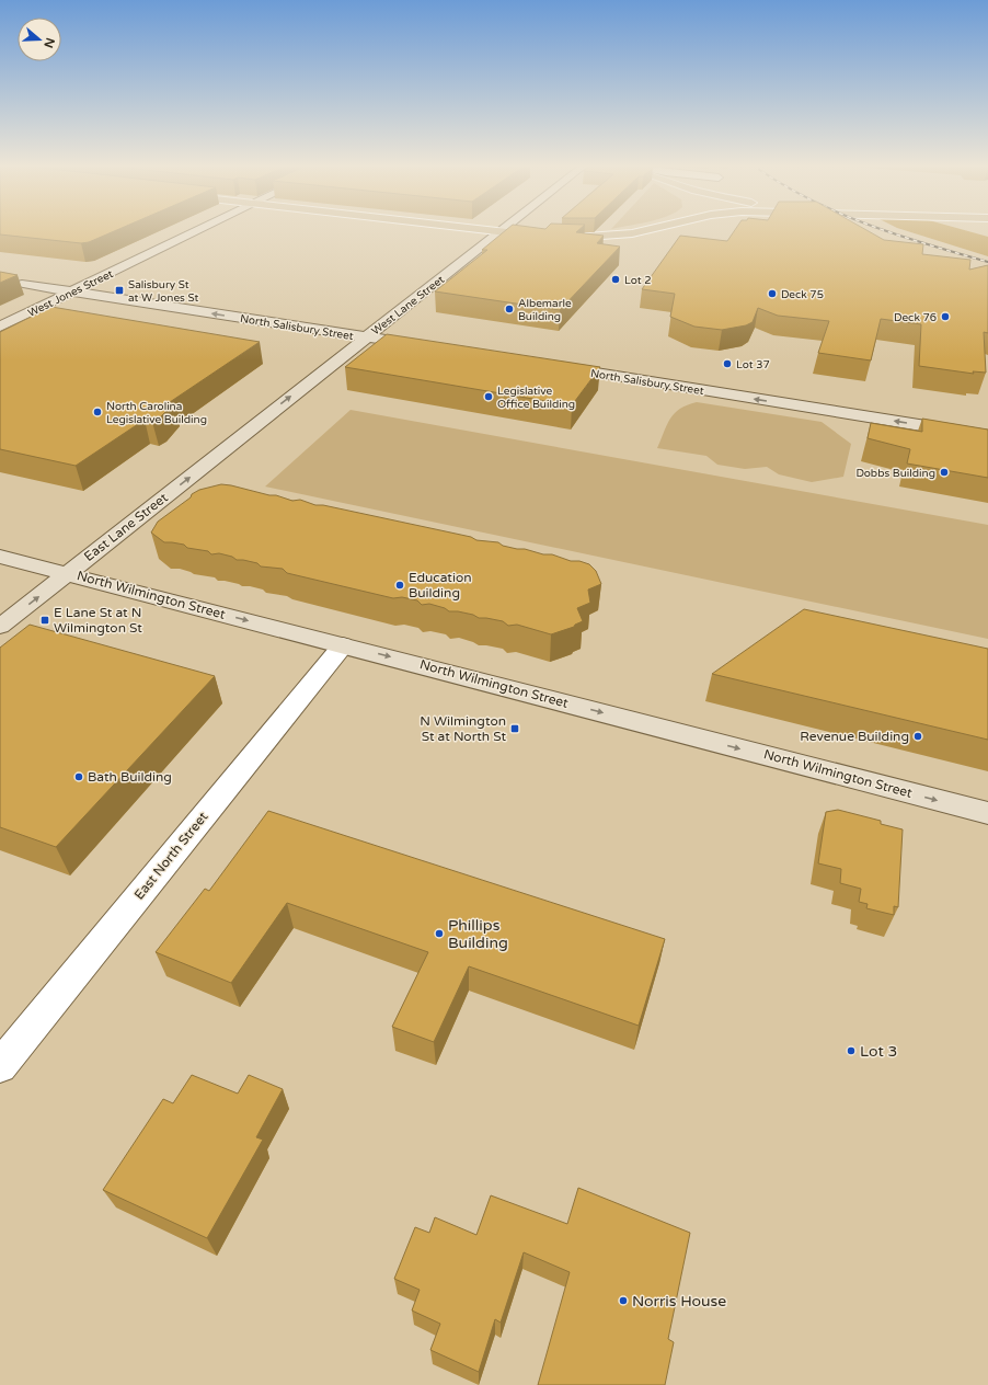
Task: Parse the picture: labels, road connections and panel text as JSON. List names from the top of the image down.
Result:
{
  "streets": {
    "street": [
      "West Jones Street",
      "West Lane Street",
      "North Salisbury Street",
      "East Lane Street",
      "North Wilmington Street",
      "East North Street"
    ]
  },
  "crossings": [
    ["West Jones Street", "North Salisbury Street"],
    ["West Lane Street", "North Salisbury Street"],
    ["West Lane Street", "East Lane Street"],
    ["East Lane Street", "North Wilmington Street"],
    ["North Wilmington Street", "East North Street"]
  ],
  "one_way": [
    "West Lane Street",
    "North Salisbury Street",
    "East Lane Street",
    "North Wilmington Street"
  ],
  "places": {
    "other": [
      "Lot 2",
      "Deck 75",
      "Albemarle Building",
      "Deck 76",
      "Lot 37",
      "Legislative Office Building",
      "North Carolina Legislative Building",
      "Dobbs Building",
      "Education Building",
      "Revenue Building",
      "Bath Building",
      "Phillips Building",
      "Lot 3",
      "Norris House"
    ],
    "transit": ["Salisbury St at W Jones St", "E Lane St at N Wilmington St", "N Wilmington St at North St"]
  },
  "north": "right"
}
